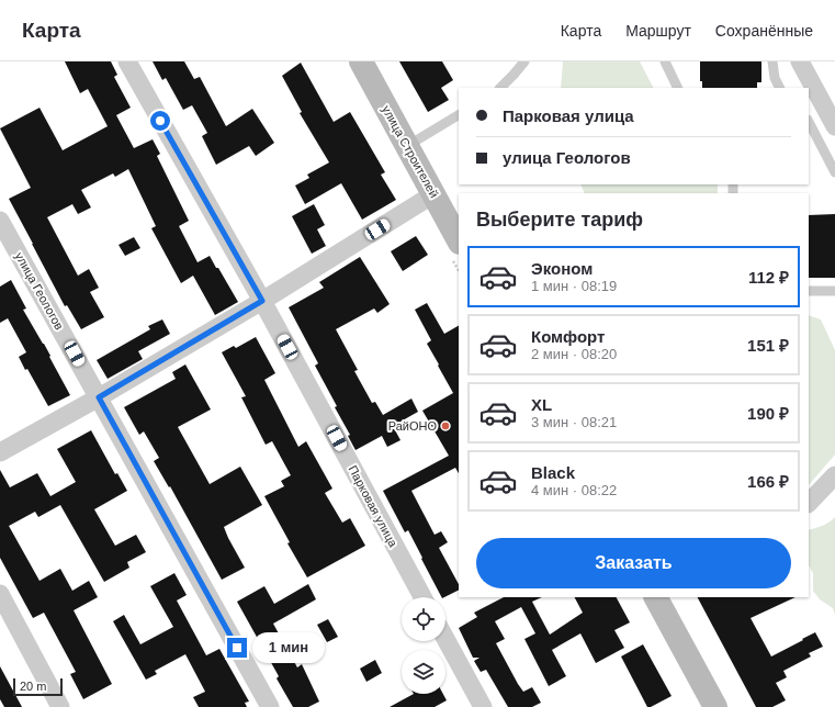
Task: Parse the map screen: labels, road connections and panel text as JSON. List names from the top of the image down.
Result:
{
  "streets": {
    "main road": ["улица Строителей"],
    "street": ["улица Геологов", "Парковая улица"]
  },
  "places": ["РайОНО"],
  "scale_bar": "20 m",
  "page": {
    "header": "Карта",
    "nav": ["Карта", "Маршрут", "Сохранённые"],
    "banner": ["Парковая улица", "улица Геологов"],
    "heading": "Выберите тариф",
    "list": [
      {
        "name": "Эконом",
        "note": "1 мин · 08:19",
        "value": "112 ₽"
      },
      {
        "name": "Комфорт",
        "note": "2 мин · 08:20",
        "value": "151 ₽"
      },
      {
        "name": "XL",
        "note": "3 мин · 08:21",
        "value": "190 ₽"
      },
      {
        "name": "Black",
        "note": "4 мин · 08:22",
        "value": "166 ₽"
      }
    ],
    "buttons": "Заказать",
    "bubble": "1 мин",
    "scale": "20 m"
  }
}
